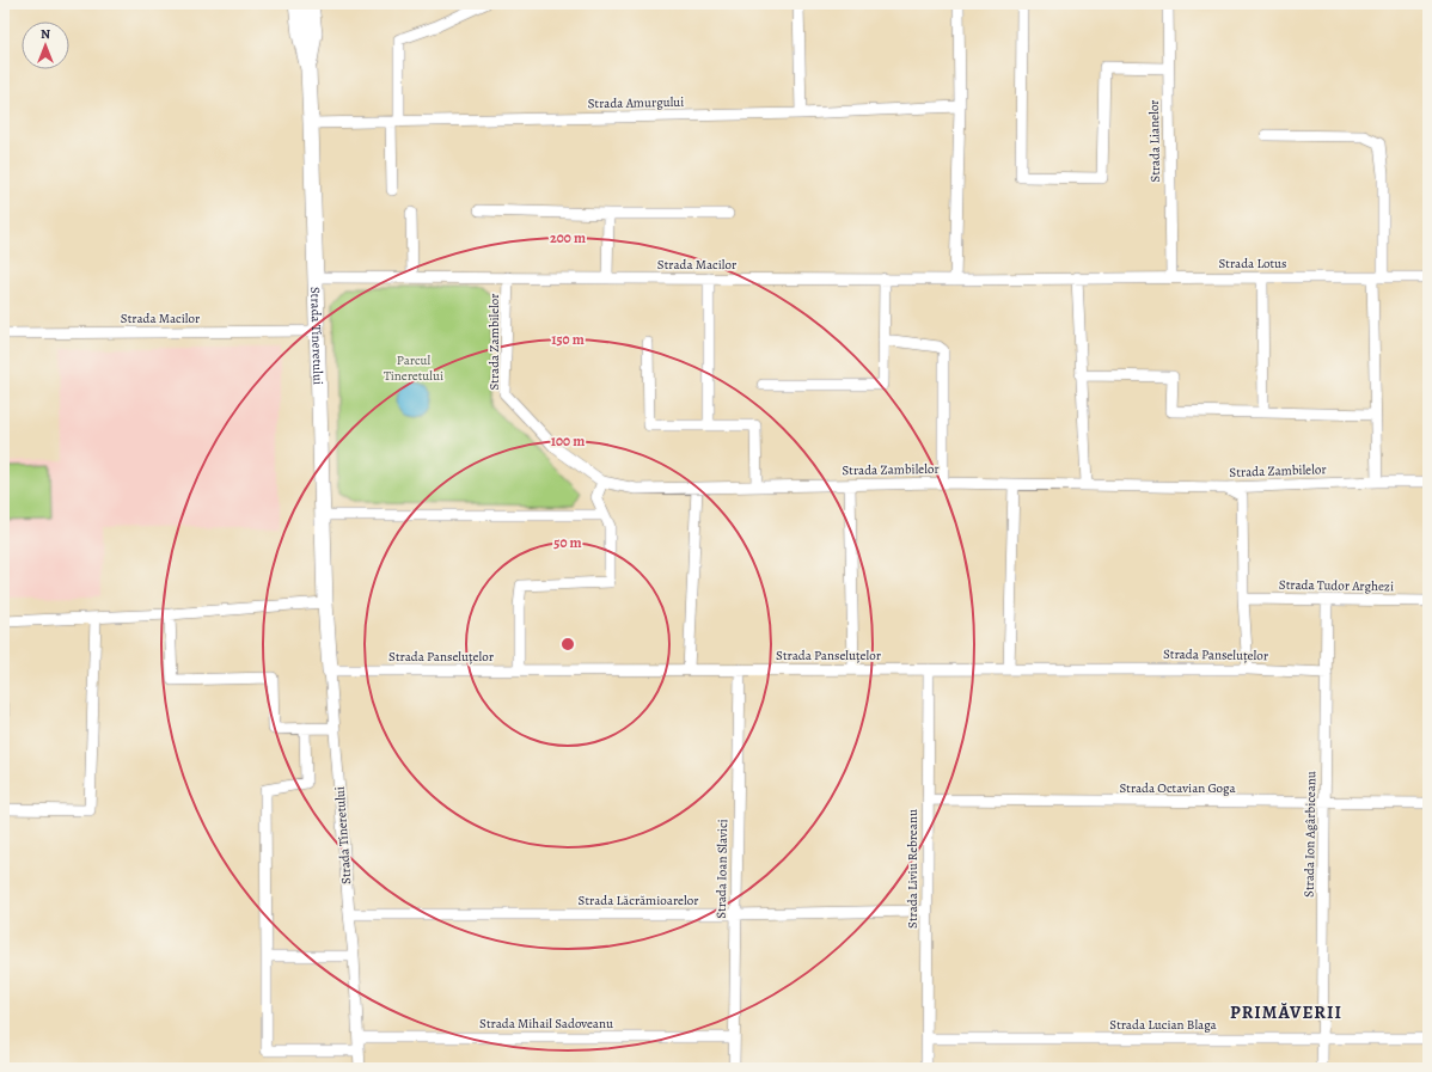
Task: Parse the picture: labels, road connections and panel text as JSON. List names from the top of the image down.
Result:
{
  "streets": {
    "street": [
      "Strada Amurgului",
      "Strada Lianelor",
      "Strada Lotus",
      "Strada Macilor",
      "Strada Tineretului",
      "Strada Zambilelor",
      "Strada Tudor Arghezi",
      "Strada Panseluțelor",
      "Strada Octavian Goga",
      "Strada Ion Agârbiceanu",
      "Strada Ioan Slavici",
      "Strada Liviu Rebreanu",
      "Strada Lăcrămioarelor",
      "Strada Mihail Sadoveanu",
      "Strada Lucian Blaga"
    ]
  },
  "crossings": [
    ["Strada Amurgului", "Strada Tineretului"],
    ["Strada Lianelor", "Strada Lotus"],
    ["Strada Lotus", "Strada Macilor"],
    ["Strada Macilor", "Strada Tineretului"],
    ["Strada Macilor", "Strada Zambilelor"],
    ["Strada Tineretului", "Strada Panseluțelor"],
    ["Strada Tineretului", "Strada Lăcrămioarelor"],
    ["Strada Tineretului", "Strada Mihail Sadoveanu"],
    ["Strada Tudor Arghezi", "Strada Ion Agârbiceanu"],
    ["Strada Panseluțelor", "Strada Ion Agârbiceanu"],
    ["Strada Panseluțelor", "Strada Ioan Slavici"],
    ["Strada Panseluțelor", "Strada Liviu Rebreanu"],
    ["Strada Octavian Goga", "Strada Ion Agârbiceanu"],
    ["Strada Octavian Goga", "Strada Liviu Rebreanu"],
    ["Strada Ion Agârbiceanu", "Strada Lucian Blaga"],
    ["Strada Ioan Slavici", "Strada Lăcrămioarelor"],
    ["Strada Ioan Slavici", "Strada Mihail Sadoveanu"],
    ["Strada Liviu Rebreanu", "Strada Lăcrămioarelor"],
    ["Strada Liviu Rebreanu", "Strada Lucian Blaga"]
  ],
  "districts": ["PRIMĂVERII"],
  "parks": ["Parcul Tineretului"],
  "north": "top",
  "rings": [
    "200 m",
    "150 m",
    "100 m",
    "50 m"
  ]
}
